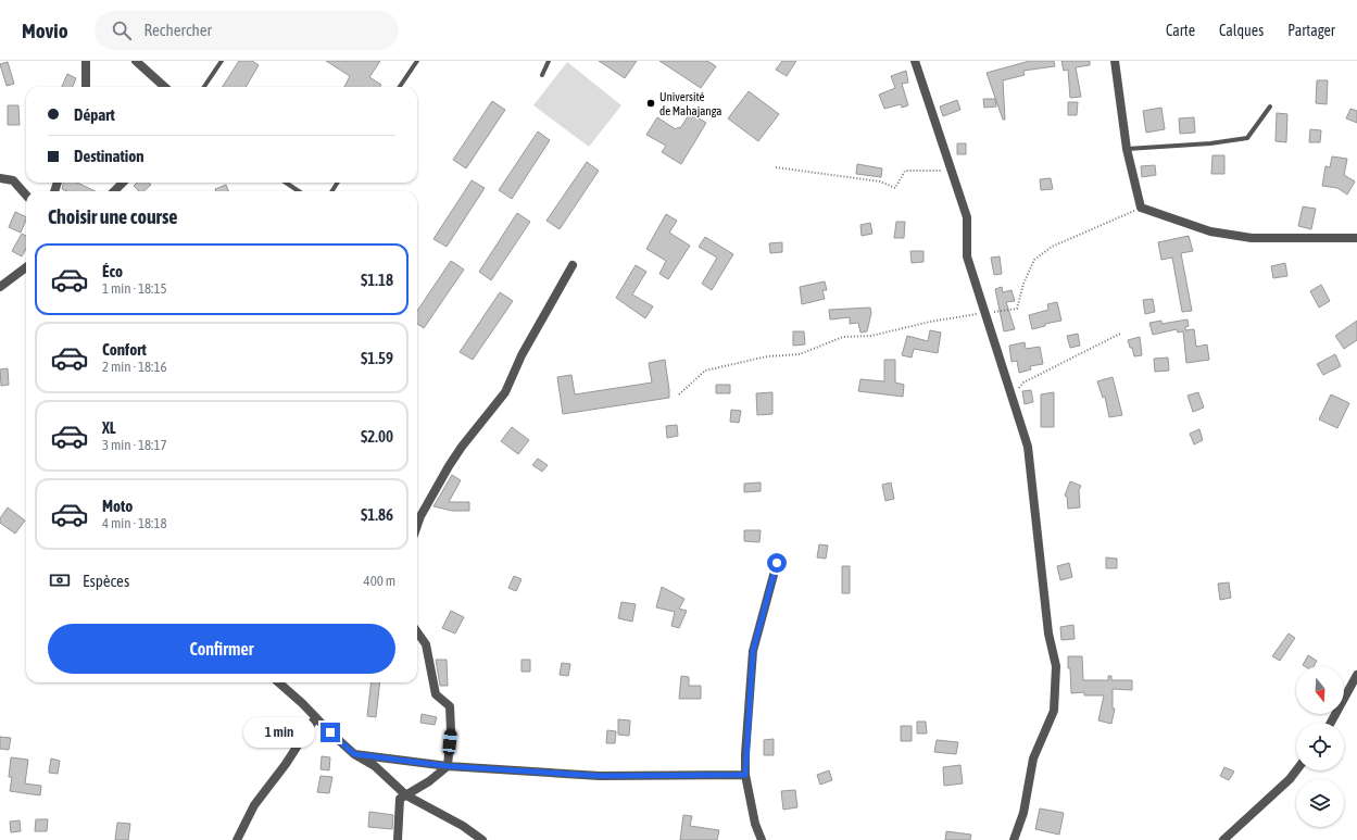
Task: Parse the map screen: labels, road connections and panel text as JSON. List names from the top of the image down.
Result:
{
  "places": ["Université de Mahajanga"],
  "north": "bottom",
  "page": {
    "header": "Movio",
    "search": "Rechercher",
    "nav": ["Carte", "Calques", "Partager"],
    "banner": ["Départ", "Destination"],
    "heading": "Choisir une course",
    "list": [
      {
        "name": "Éco",
        "note": "1 min · 18:15",
        "value": "$1.18"
      },
      {
        "name": "Confort",
        "note": "2 min · 18:16",
        "value": "$1.59"
      },
      {
        "name": "XL",
        "note": "3 min · 18:17",
        "value": "$2.00"
      },
      {
        "name": "Moto",
        "note": "4 min · 18:18",
        "value": "$1.86"
      }
    ],
    "pay": ["Espèces", "400 m"],
    "buttons": "Confirmer",
    "bubble": "1 min"
  }
}
